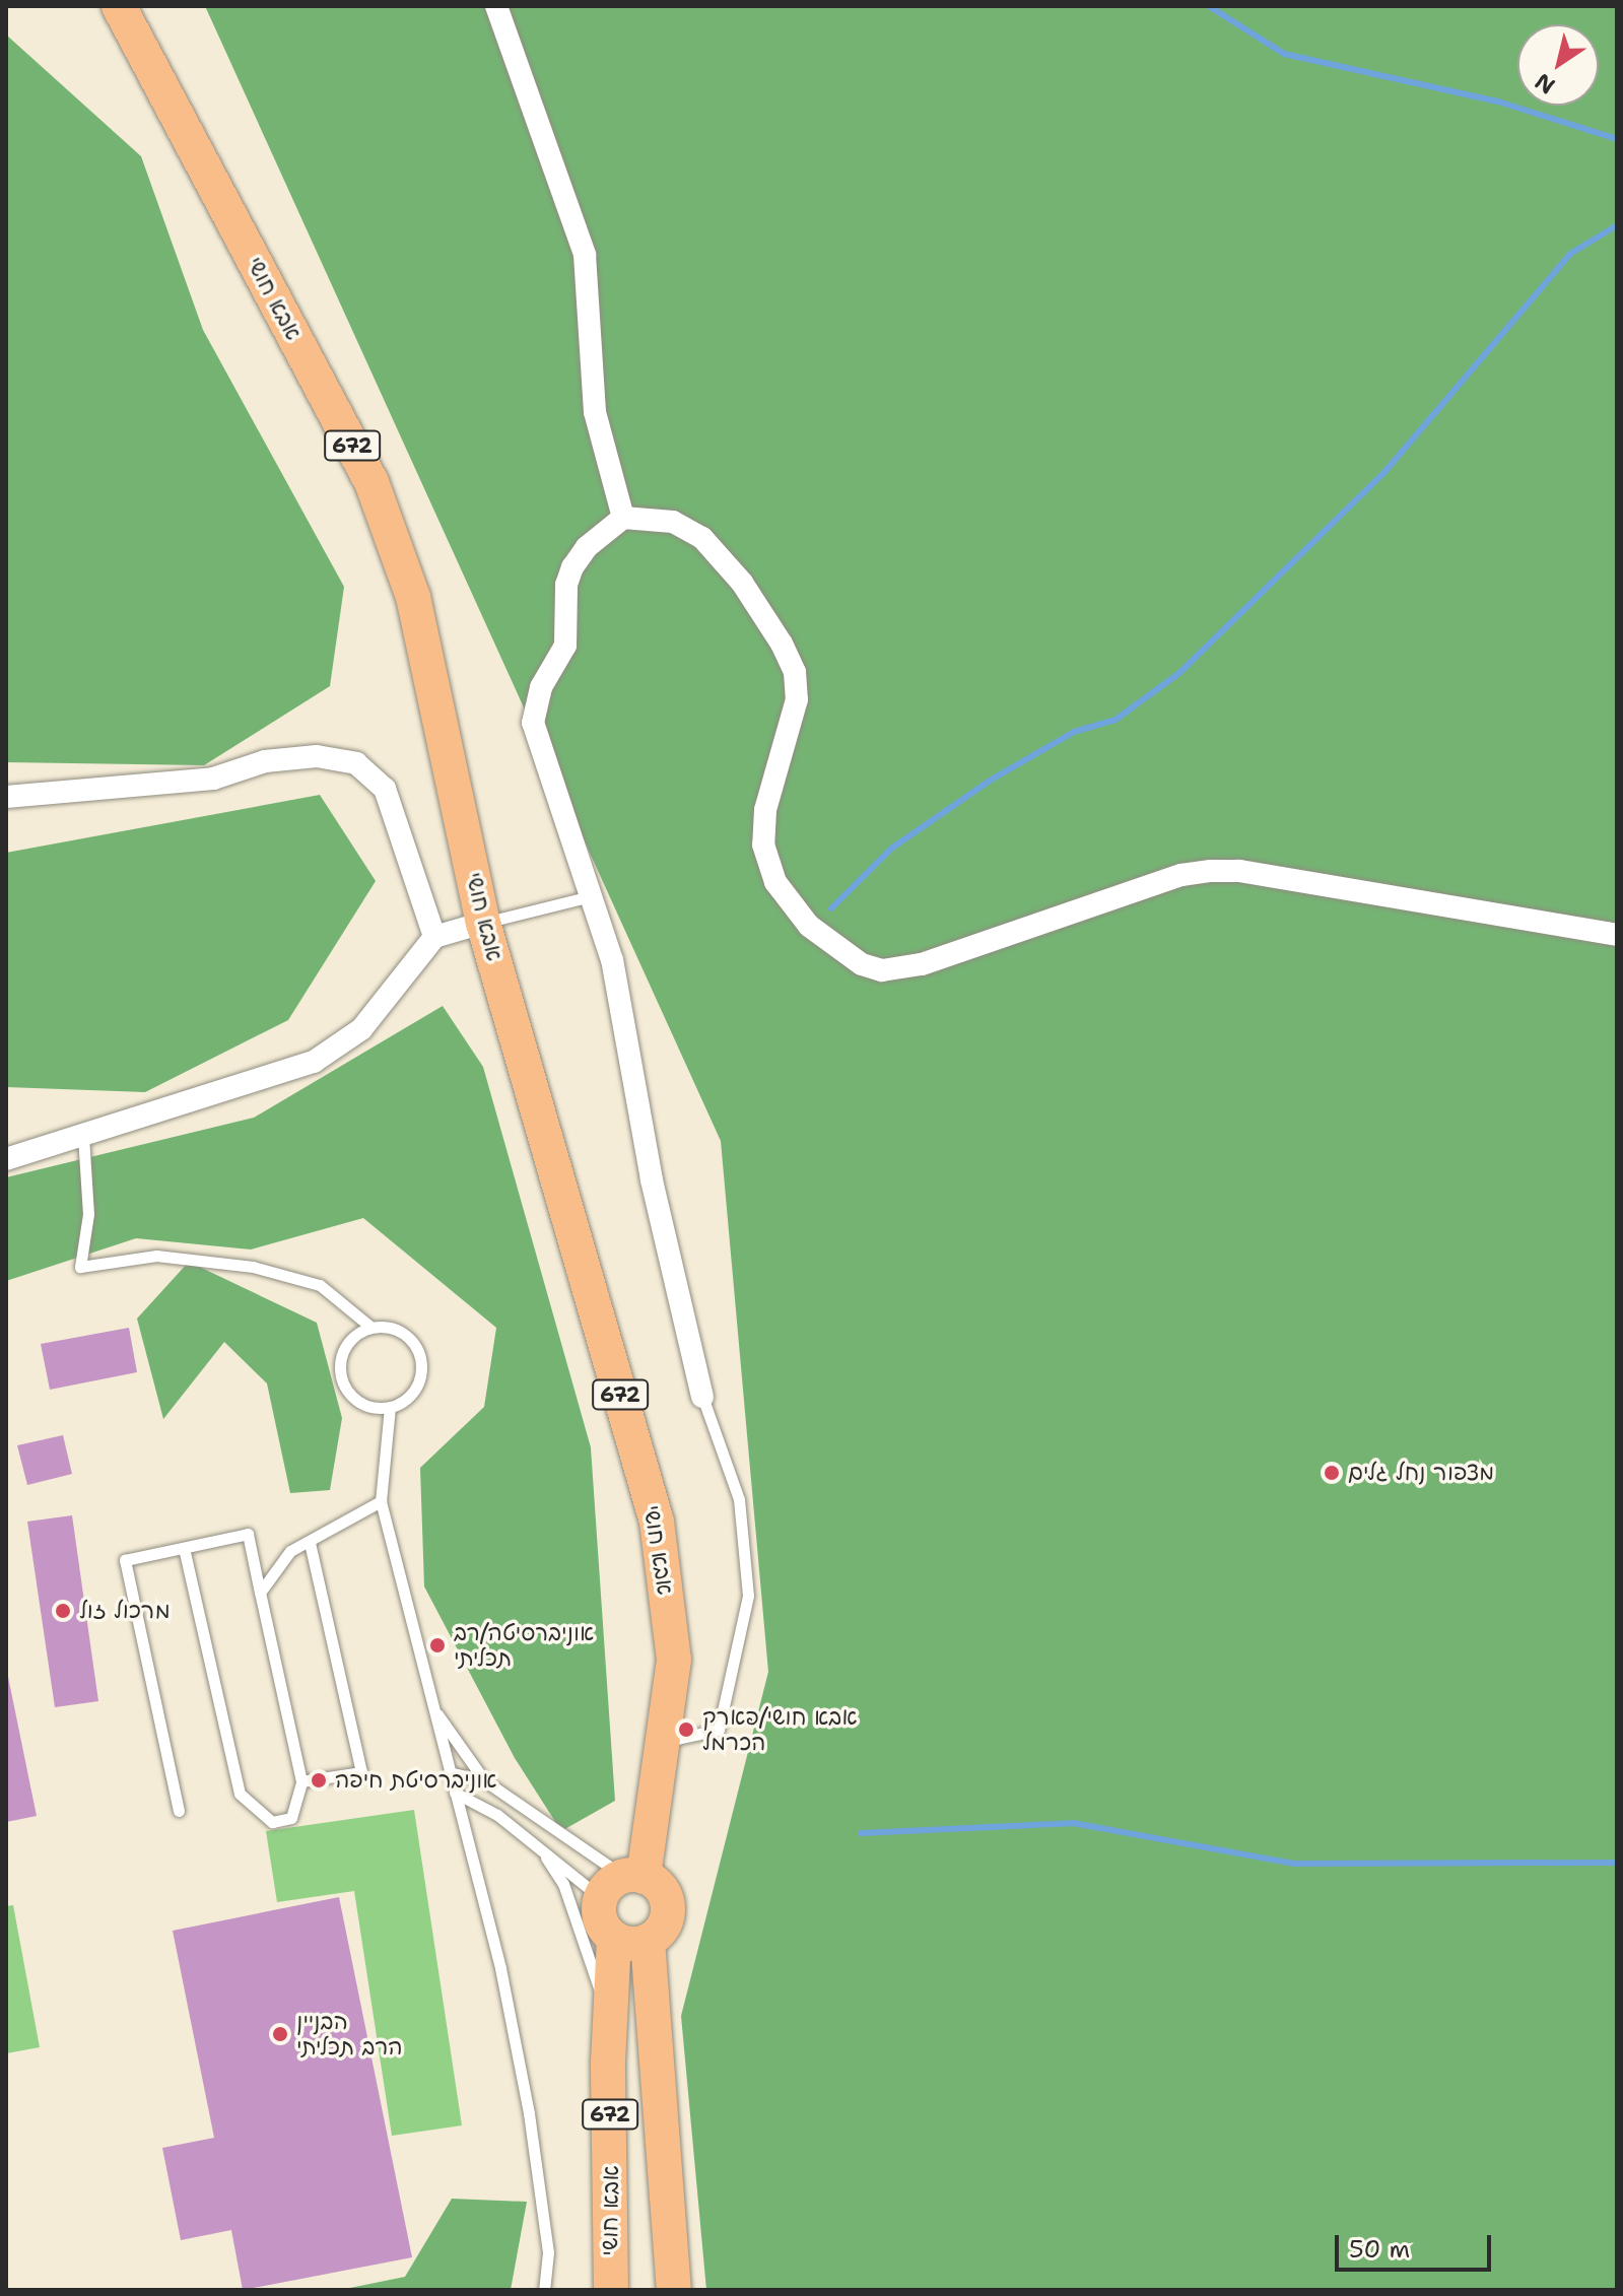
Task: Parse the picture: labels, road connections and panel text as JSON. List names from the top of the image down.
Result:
{
  "streets": {
    "main road": ["אבא חושי", "672"]
  },
  "crossings": [
    ["אבא חושי", "672"]
  ],
  "places": [
    "מצפור נחל גלים",
    "מרכול זול",
    "אוניברסיטה/רב תכליתי",
    "אבא חושי/פארק הכרמל",
    "אוניברסיטת חיפה",
    "הבניין הרב תכליתי"
  ],
  "scale_bar": "50 m",
  "north": "bottom left"
}
